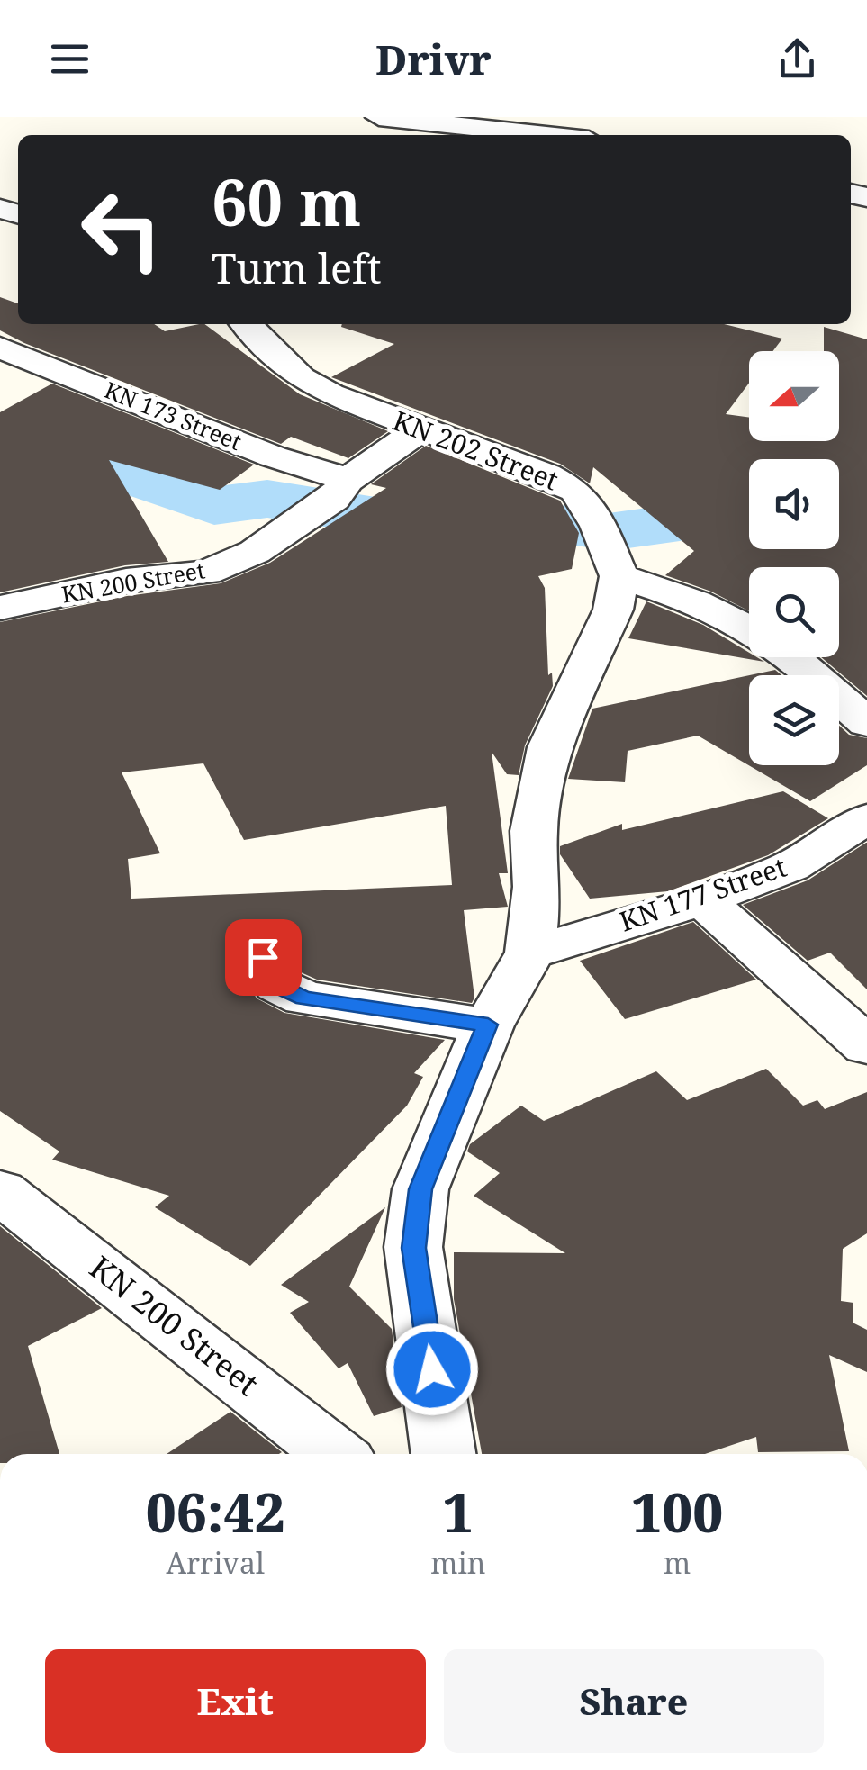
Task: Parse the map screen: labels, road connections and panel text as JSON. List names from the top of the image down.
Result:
{
  "streets": {
    "street": [
      "KN 173 Street",
      "KN 202 Street",
      "KN 200 Street",
      "KN 177 Street"
    ]
  },
  "crossings": [
    ["KN 173 Street", "KN 200 Street"],
    ["KN 202 Street", "KN 200 Street"]
  ],
  "north": "left",
  "page": {
    "header": "Drivr",
    "turn": ["60 m", "Turn left"],
    "eta": [
      "06:42",
      "Arrival",
      "1",
      "min",
      "100",
      "m"
    ],
    "buttons": ["Exit", "Share"]
  }
}
